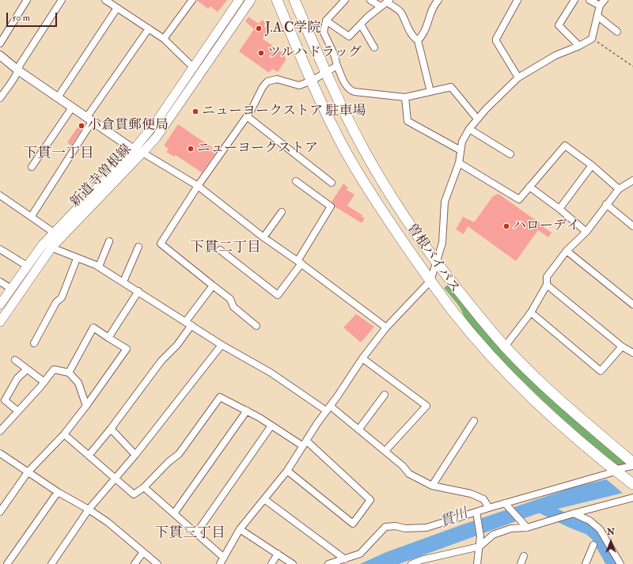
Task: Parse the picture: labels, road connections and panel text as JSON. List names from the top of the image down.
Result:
{
  "streets": {
    "highway": ["曽根バイパス"],
    "main road": ["新道寺曽根線"]
  },
  "districts": ["下貫一丁目", "下貫二丁目", "下貫三丁目"],
  "water": ["貫川"],
  "places": [
    "J.A.C学院",
    "ツルハドラッグ",
    "ニューヨークストア 駐車場",
    "小倉貫郵便局",
    "ニューヨークストア",
    "ハローデイ"
  ],
  "scale_bar": "50 m",
  "north": "top"
}
